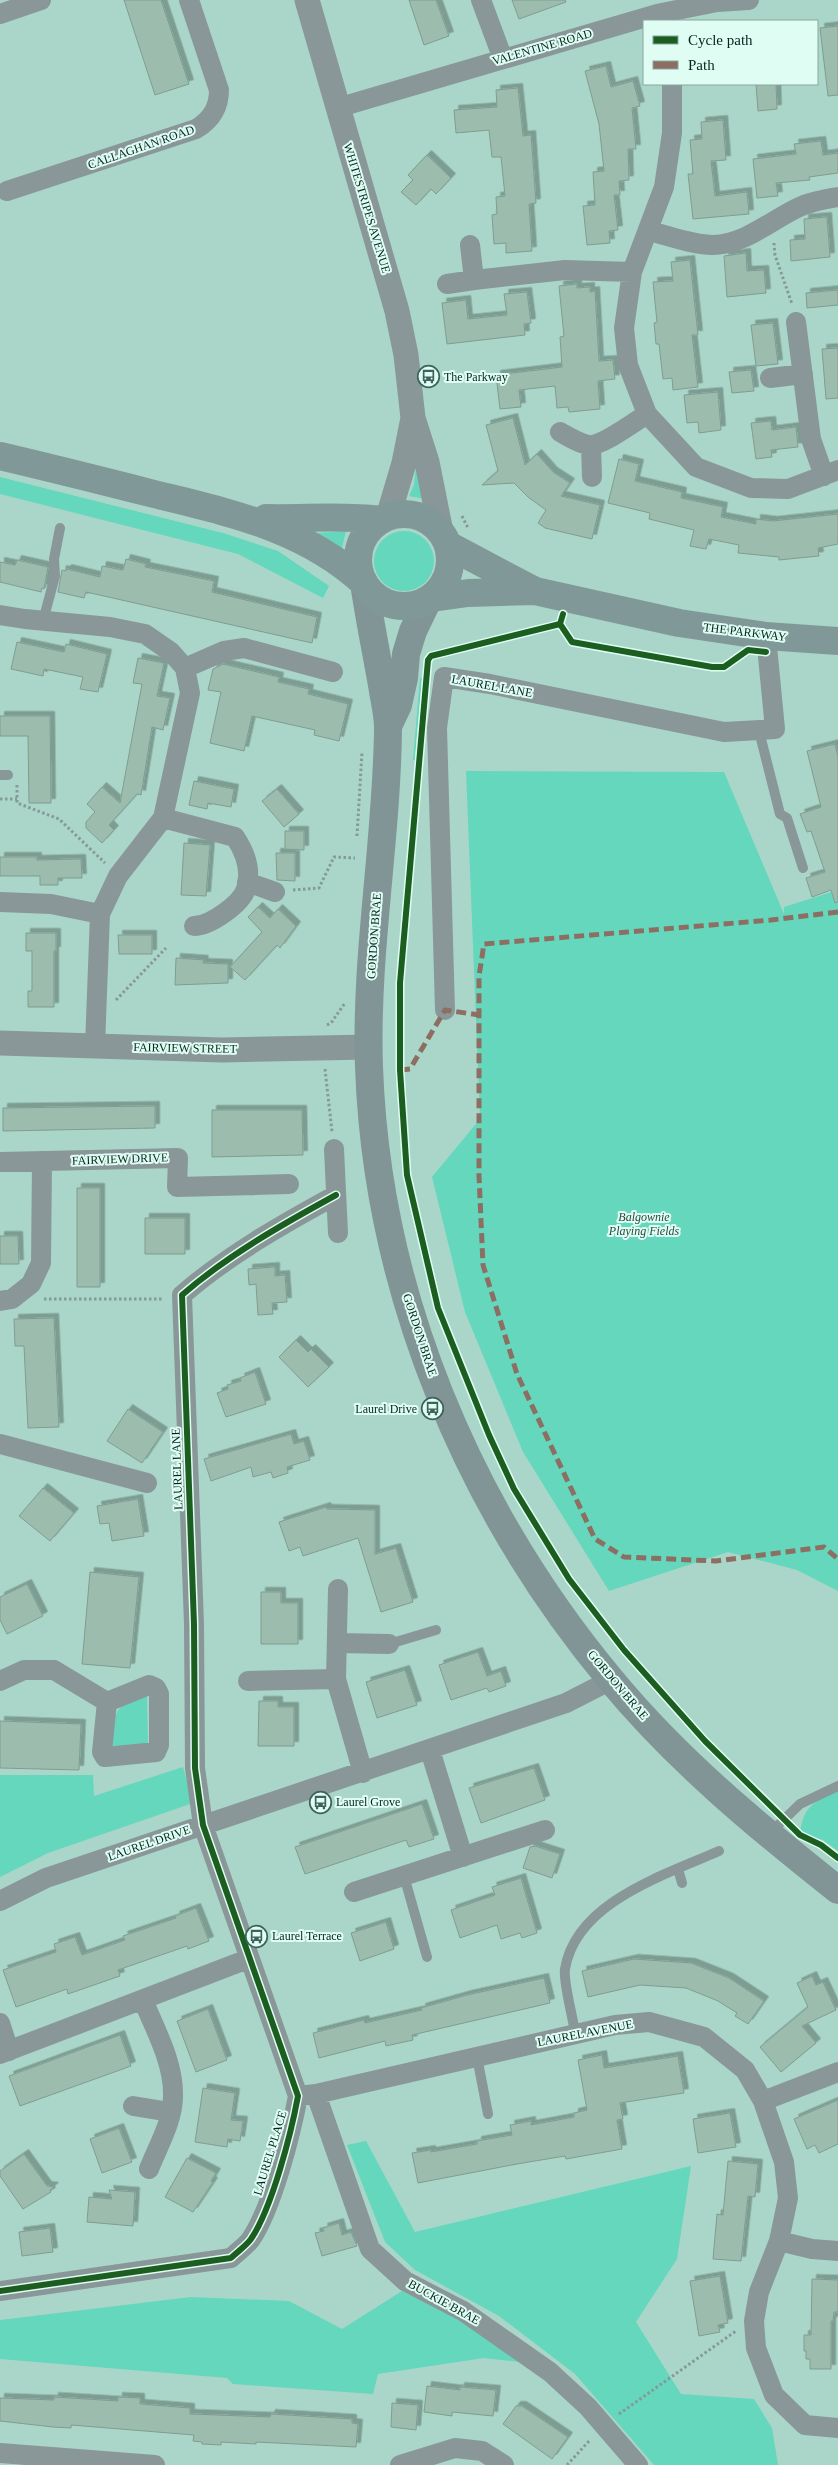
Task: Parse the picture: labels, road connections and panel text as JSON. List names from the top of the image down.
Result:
{
  "streets": {
    "main road": ["THE PARKWAY", "GORDON BRAE"],
    "street": [
      "VALENTINE ROAD",
      "CALLAGHAN ROAD",
      "WHITESTRIPES AVENUE",
      "LAUREL LANE",
      "FAIRVIEW STREET",
      "FAIRVIEW DRIVE",
      "LAUREL DRIVE",
      "LAUREL AVENUE",
      "LAUREL PLACE",
      "BUCKIE BRAE"
    ]
  },
  "crossings": [
    ["VALENTINE ROAD", "WHITESTRIPES AVENUE"],
    ["WHITESTRIPES AVENUE", "THE PARKWAY"],
    ["WHITESTRIPES AVENUE", "GORDON BRAE"],
    ["THE PARKWAY", "GORDON BRAE"],
    ["LAUREL LANE", "LAUREL DRIVE"],
    ["GORDON BRAE", "FAIRVIEW STREET"],
    ["GORDON BRAE", "LAUREL DRIVE"],
    ["LAUREL AVENUE", "LAUREL PLACE"],
    ["LAUREL AVENUE", "BUCKIE BRAE"],
    ["LAUREL PLACE", "BUCKIE BRAE"]
  ],
  "parks": ["Balgownie Playing Fields"],
  "places": {
    "bus stop": [
      "The Parkway",
      "Laurel Drive",
      "Laurel Grove",
      "Laurel Terrace"
    ]
  },
  "legend": ["Cycle path", "Path"]
}
